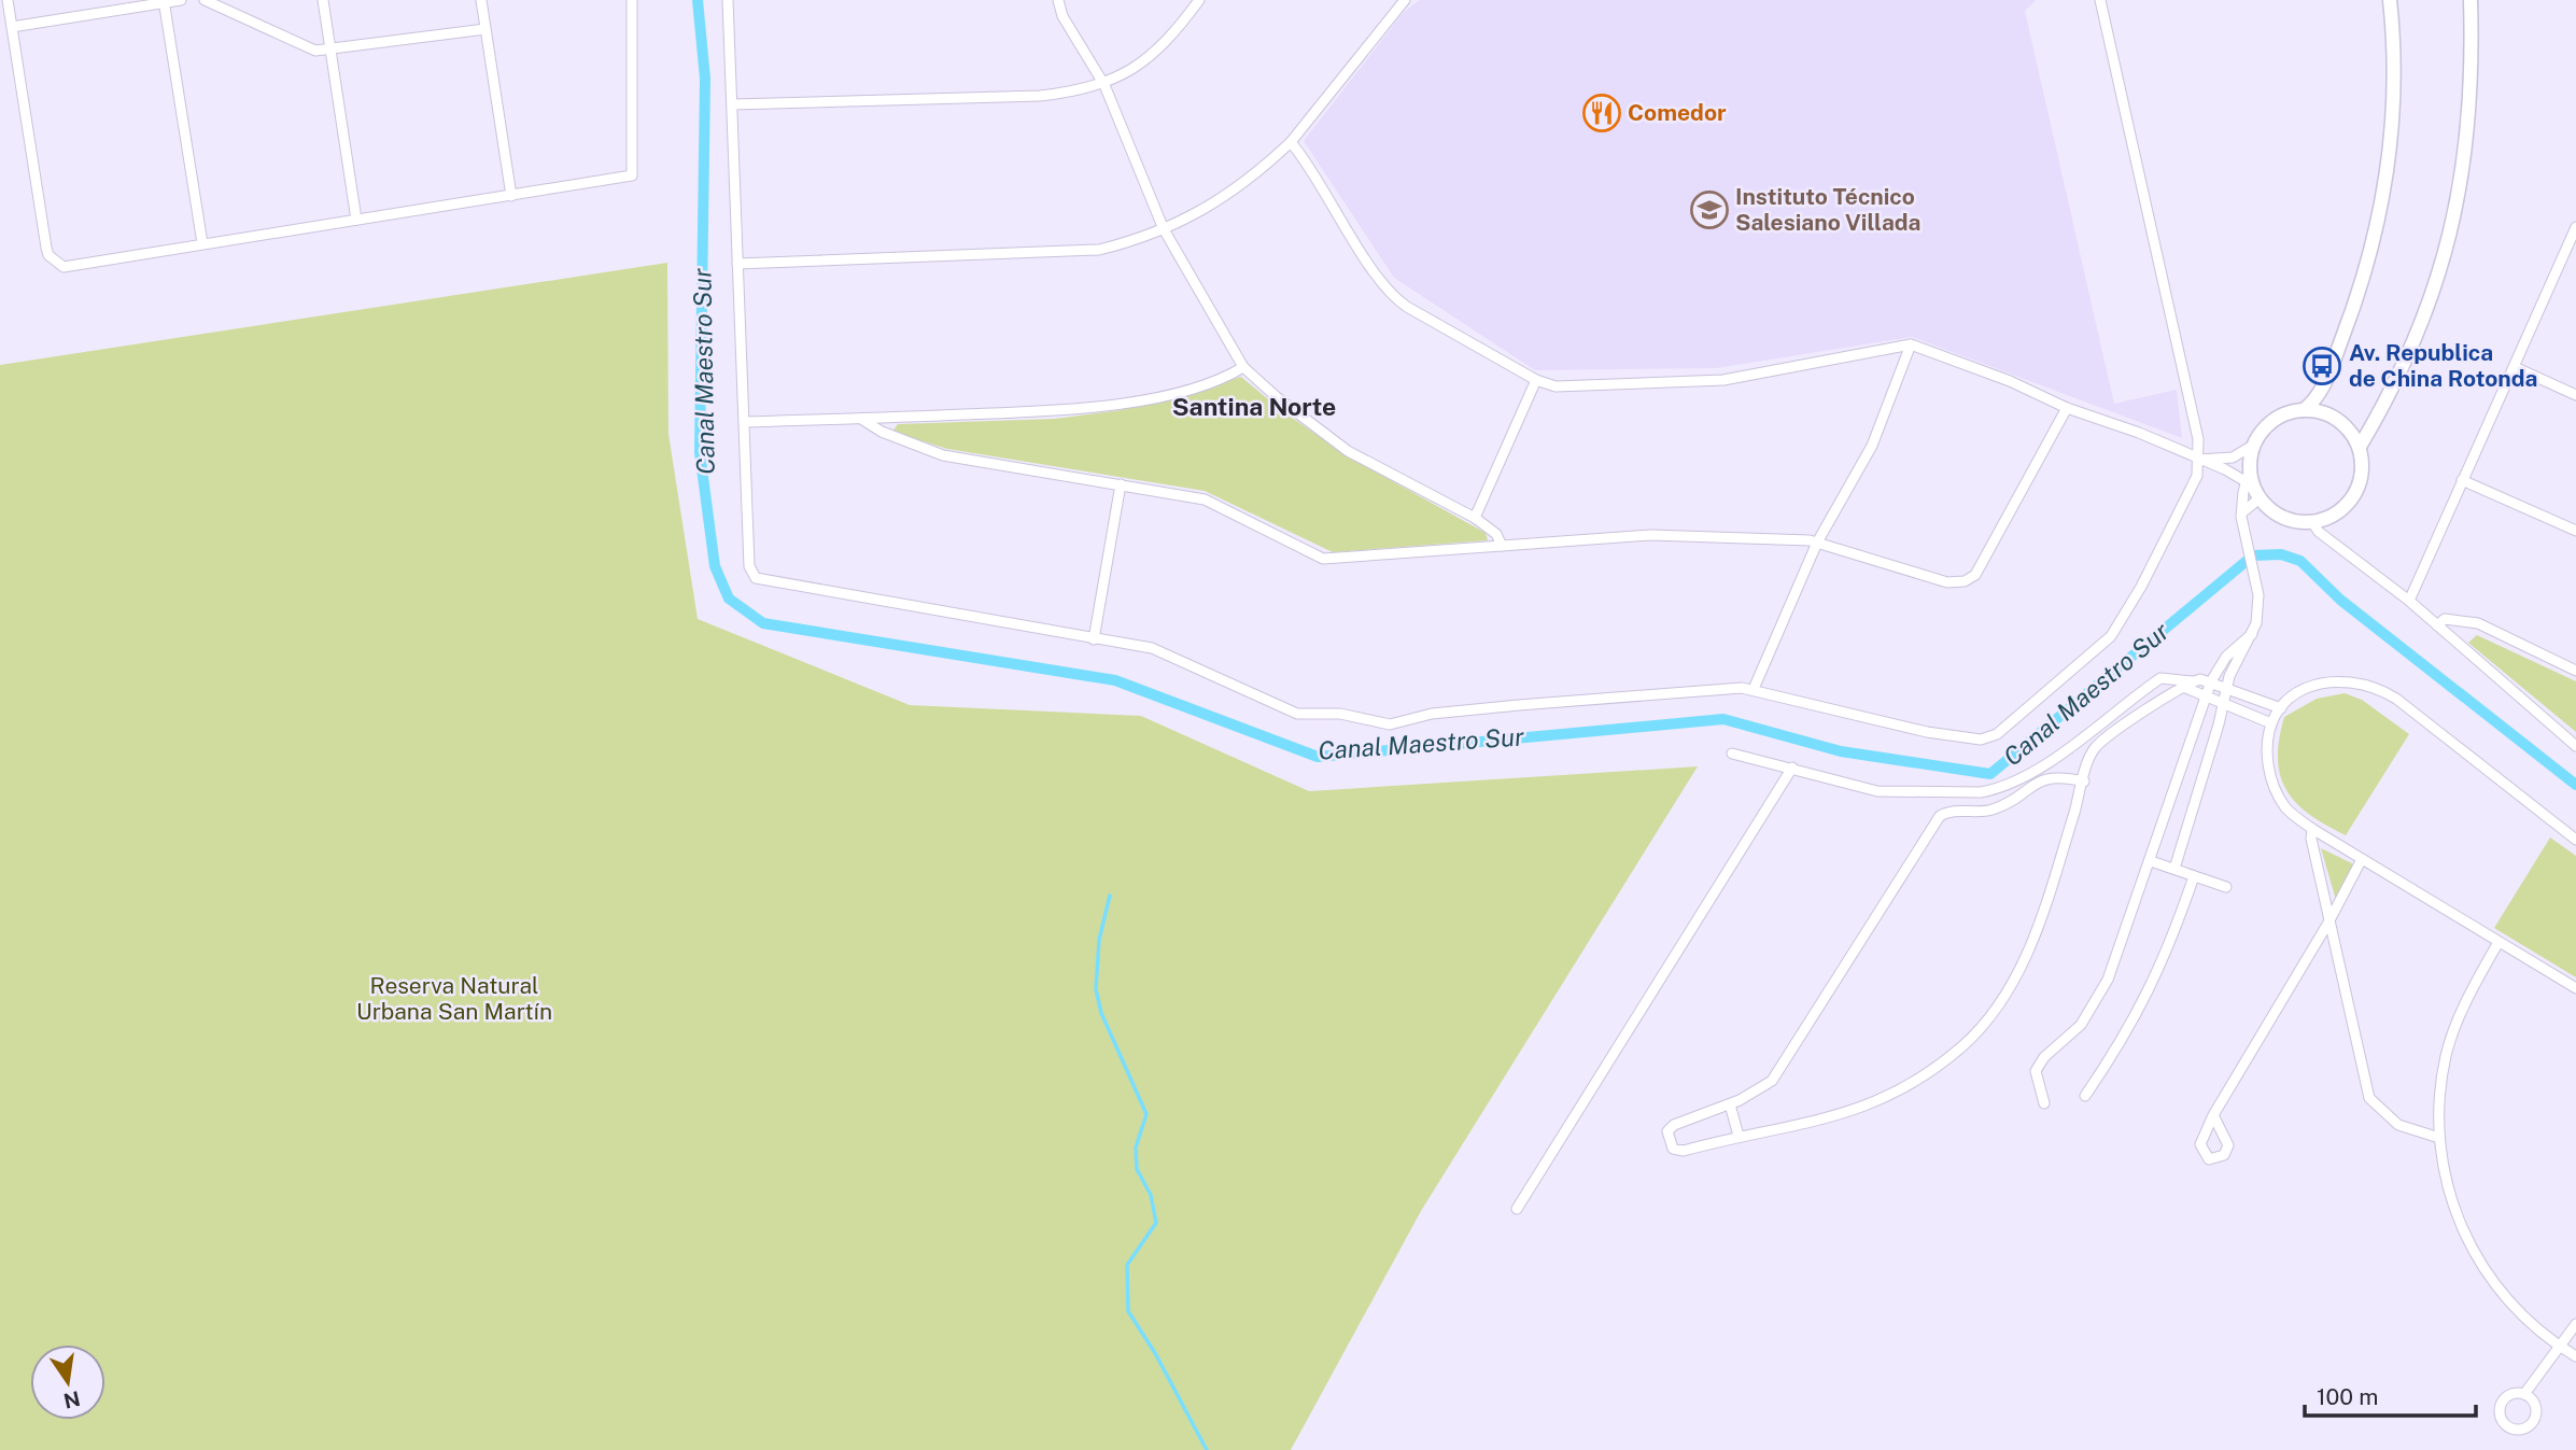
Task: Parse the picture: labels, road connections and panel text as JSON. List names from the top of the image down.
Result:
{
  "districts": ["Santina Norte"],
  "water": ["Canal Maestro Sur"],
  "parks": ["Reserva Natural Urbana San Martín"],
  "places": {
    "restaurant": ["Comedor"],
    "school or university": ["Instituto Técnico Salesiano Villada"],
    "bus stop": ["Av. Republica de China Rotonda"]
  },
  "scale_bar": "100 m",
  "north": "bottom"
}
